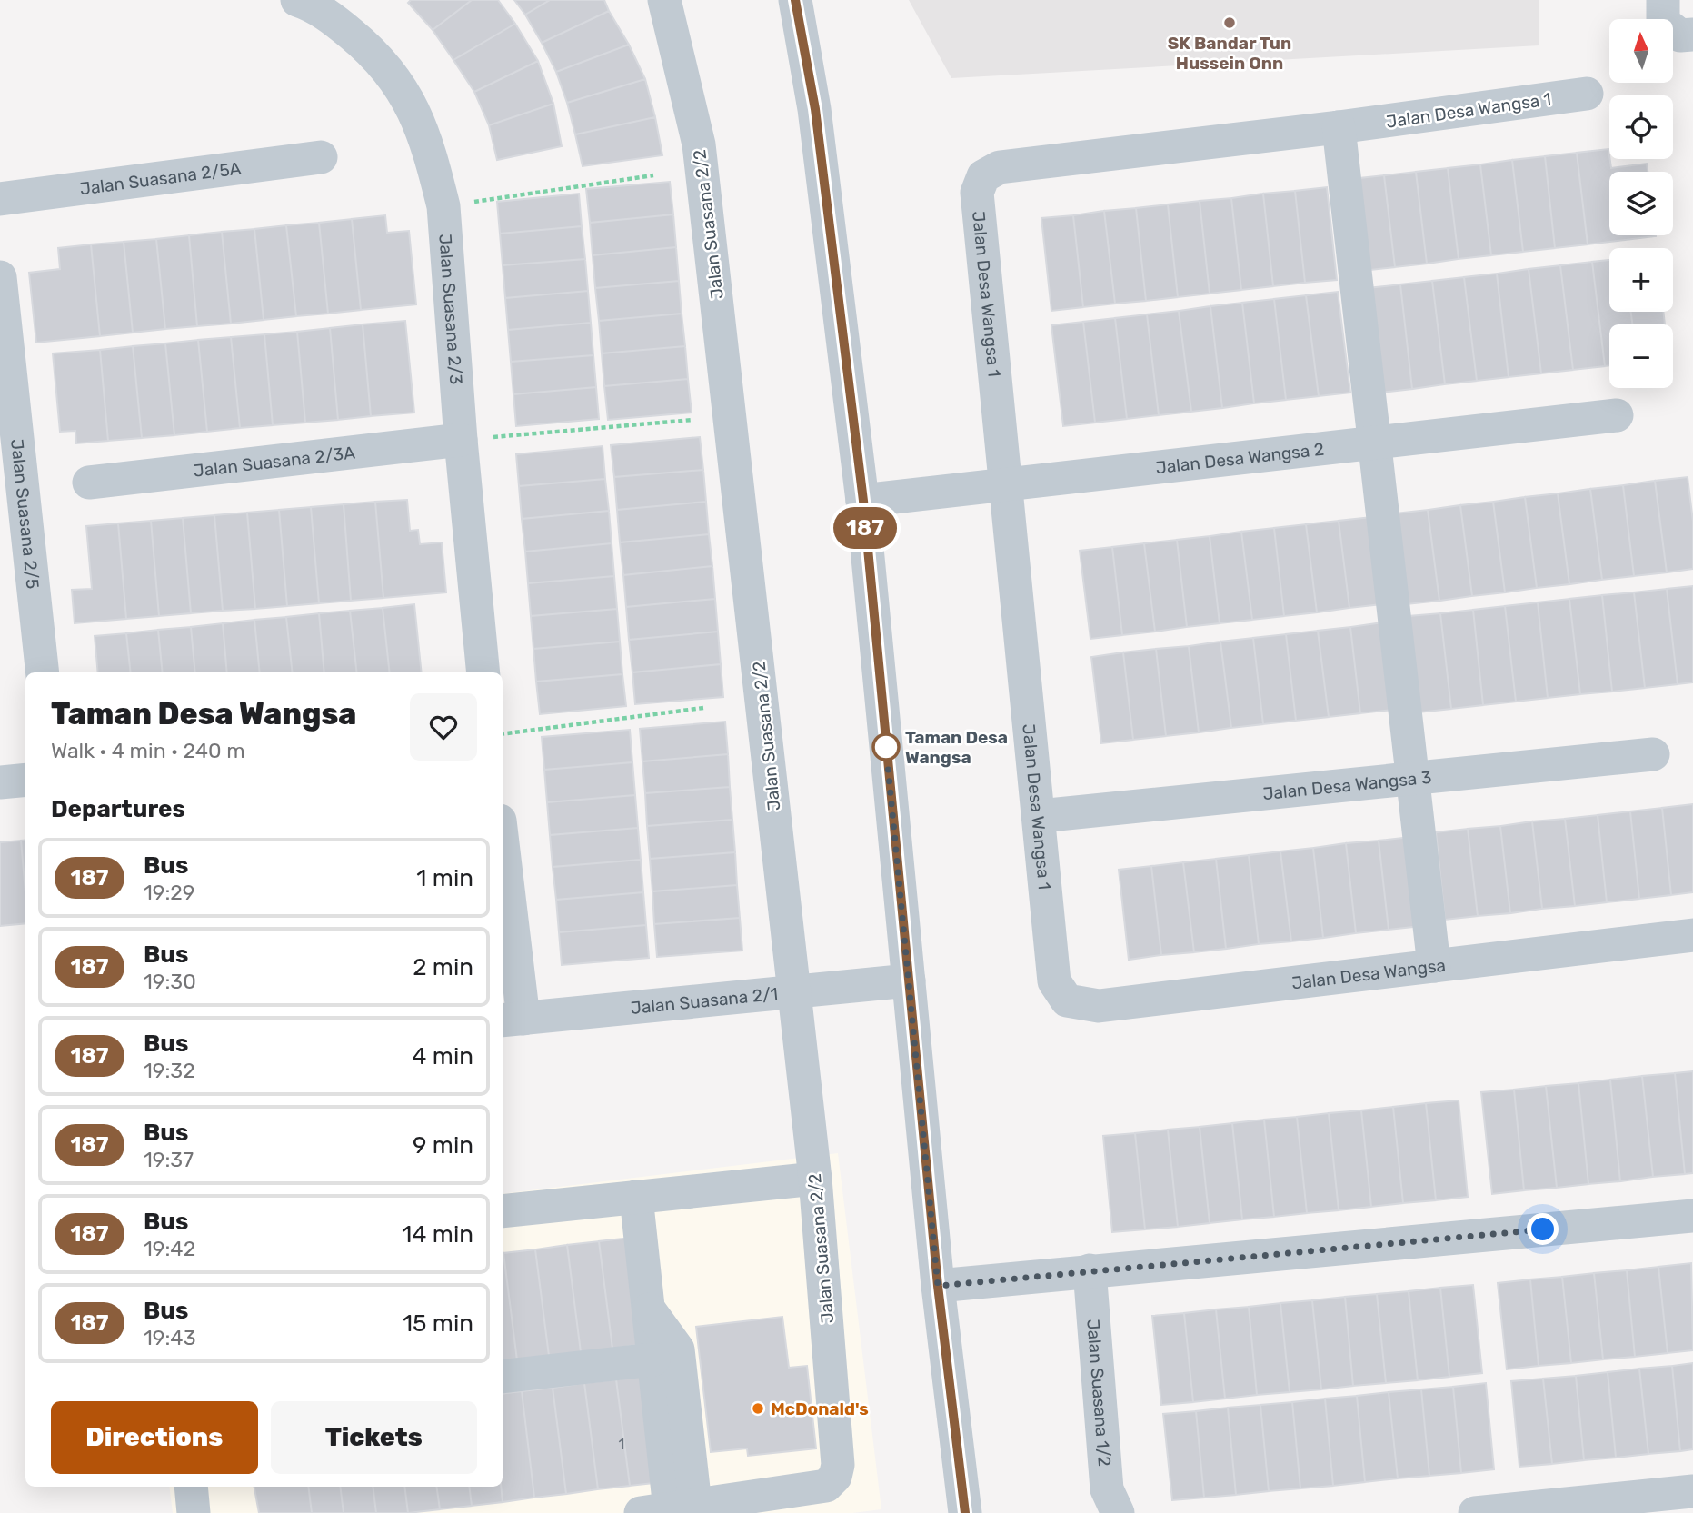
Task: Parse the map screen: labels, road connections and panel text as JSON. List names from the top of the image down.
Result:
{
  "streets": {
    "street": [
      "Jalan Desa Wangsa 1",
      "Jalan Suasana 2/5A",
      "Jalan Suasana 2/2",
      "Jalan Suasana 2/3",
      "Jalan Desa Wangsa 2",
      "Jalan Suasana 2/3A",
      "Jalan Suasana 2/5",
      "Jalan Desa Wangsa 3",
      "Jalan Desa Wangsa",
      "Jalan Suasana 2/1",
      "Jalan Suasana 1/2"
    ]
  },
  "crossings": [
    ["Jalan Desa Wangsa 1", "Jalan Desa Wangsa 2"],
    ["Jalan Desa Wangsa 1", "Jalan Desa Wangsa 3"],
    ["Jalan Desa Wangsa 1", "Jalan Desa Wangsa"],
    ["Jalan Suasana 2/2", "Jalan Suasana 2/1"],
    ["Jalan Suasana 2/3", "Jalan Suasana 2/3A"]
  ],
  "places": ["SK Bandar Tun Hussein Onn", "Taman Desa Wangsa", "McDonald's"],
  "lines": ["bus line 187"],
  "house_numbers": ["1"],
  "north": "top",
  "page": {
    "on_map": "187",
    "map_buttons": ["+", "−"],
    "heading": [
      ["Taman Desa Wangsa", "Walk · 4 min · 240 m"],
      "Departures"
    ],
    "list": [
      {
        "mark": "187",
        "name": "Bus",
        "note": "19:29",
        "value": "1 min"
      },
      {
        "mark": "187",
        "name": "Bus",
        "note": "19:30",
        "value": "2 min"
      },
      {
        "mark": "187",
        "name": "Bus",
        "note": "19:32",
        "value": "4 min"
      },
      {
        "mark": "187",
        "name": "Bus",
        "note": "19:37",
        "value": "9 min"
      },
      {
        "mark": "187",
        "name": "Bus",
        "note": "19:42",
        "value": "14 min"
      },
      {
        "mark": "187",
        "name": "Bus",
        "note": "19:43",
        "value": "15 min"
      }
    ],
    "buttons": ["Directions", "Tickets"]
  }
}
